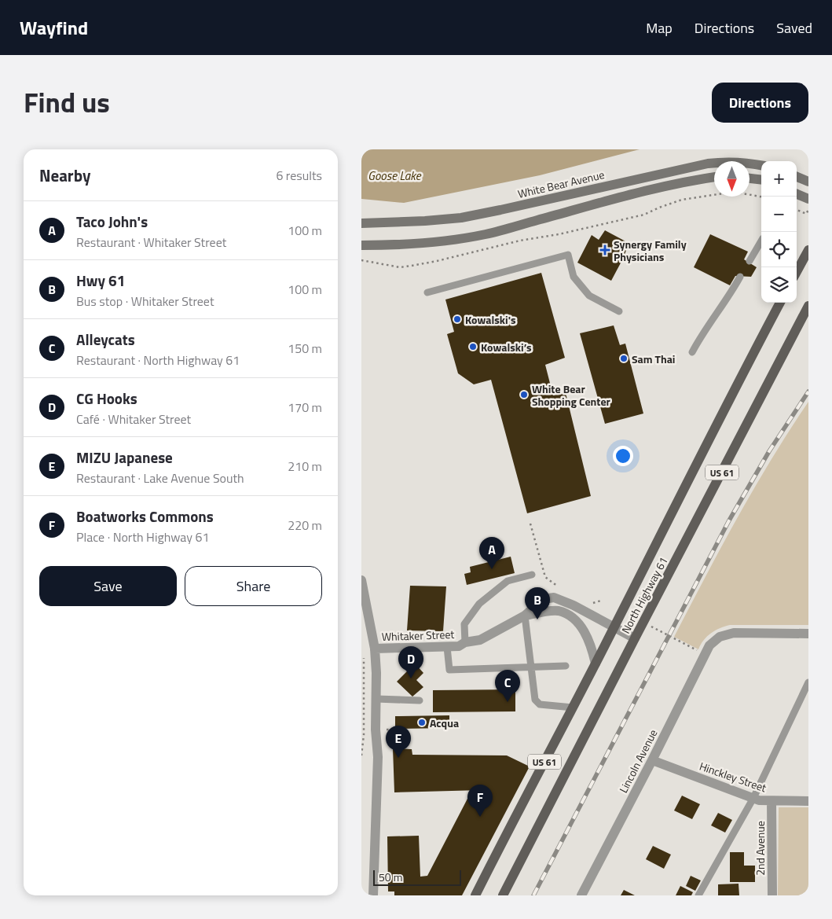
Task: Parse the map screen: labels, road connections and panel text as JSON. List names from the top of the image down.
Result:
{
  "streets": {
    "main road": ["White Bear Avenue", "US 61", "North Highway 61"],
    "street": [
      "Whitaker Street",
      "Lincoln Avenue",
      "Hinckley Street",
      "2nd Avenue"
    ]
  },
  "crossings": [
    ["North Highway 61", "Whitaker Street"],
    ["Lincoln Avenue", "Hinckley Street"],
    ["Hinckley Street", "2nd Avenue"]
  ],
  "water": ["Goose Lake"],
  "places": {
    "health": ["Synergy Family Physicians"],
    "other": [
      "Kowalski's",
      "Kowalski’s",
      "Sam Thai",
      "White Bear Shopping Center",
      "Acqua"
    ]
  },
  "scale_bar": "50 m",
  "north": "bottom",
  "page": {
    "header": "Wayfind",
    "nav": ["Map", "Directions", "Saved"],
    "title": "Find us",
    "buttons": [
      "Directions",
      ["Save", "Share"]
    ],
    "heading": ["Nearby", "6 results"],
    "map_buttons": ["+", "−"],
    "list": [
      {
        "mark": "A",
        "name": "Taco John's",
        "note": "Restaurant · Whitaker Street",
        "value": "100 m"
      },
      {
        "mark": "B",
        "name": "Hwy 61",
        "note": "Bus stop · Whitaker Street",
        "value": "100 m"
      },
      {
        "mark": "C",
        "name": "Alleycats",
        "note": "Restaurant · North Highway 61",
        "value": "150 m"
      },
      {
        "mark": "D",
        "name": "CG Hooks",
        "note": "Café · Whitaker Street",
        "value": "170 m"
      },
      {
        "mark": "E",
        "name": "MIZU Japanese",
        "note": "Restaurant · Lake Avenue South",
        "value": "210 m"
      },
      {
        "mark": "F",
        "name": "Boatworks Commons",
        "note": "Place · North Highway 61",
        "value": "220 m"
      }
    ],
    "pins": [
      "A",
      "B",
      "D",
      "C",
      "E",
      "F"
    ],
    "scale": "50 m"
  }
}
